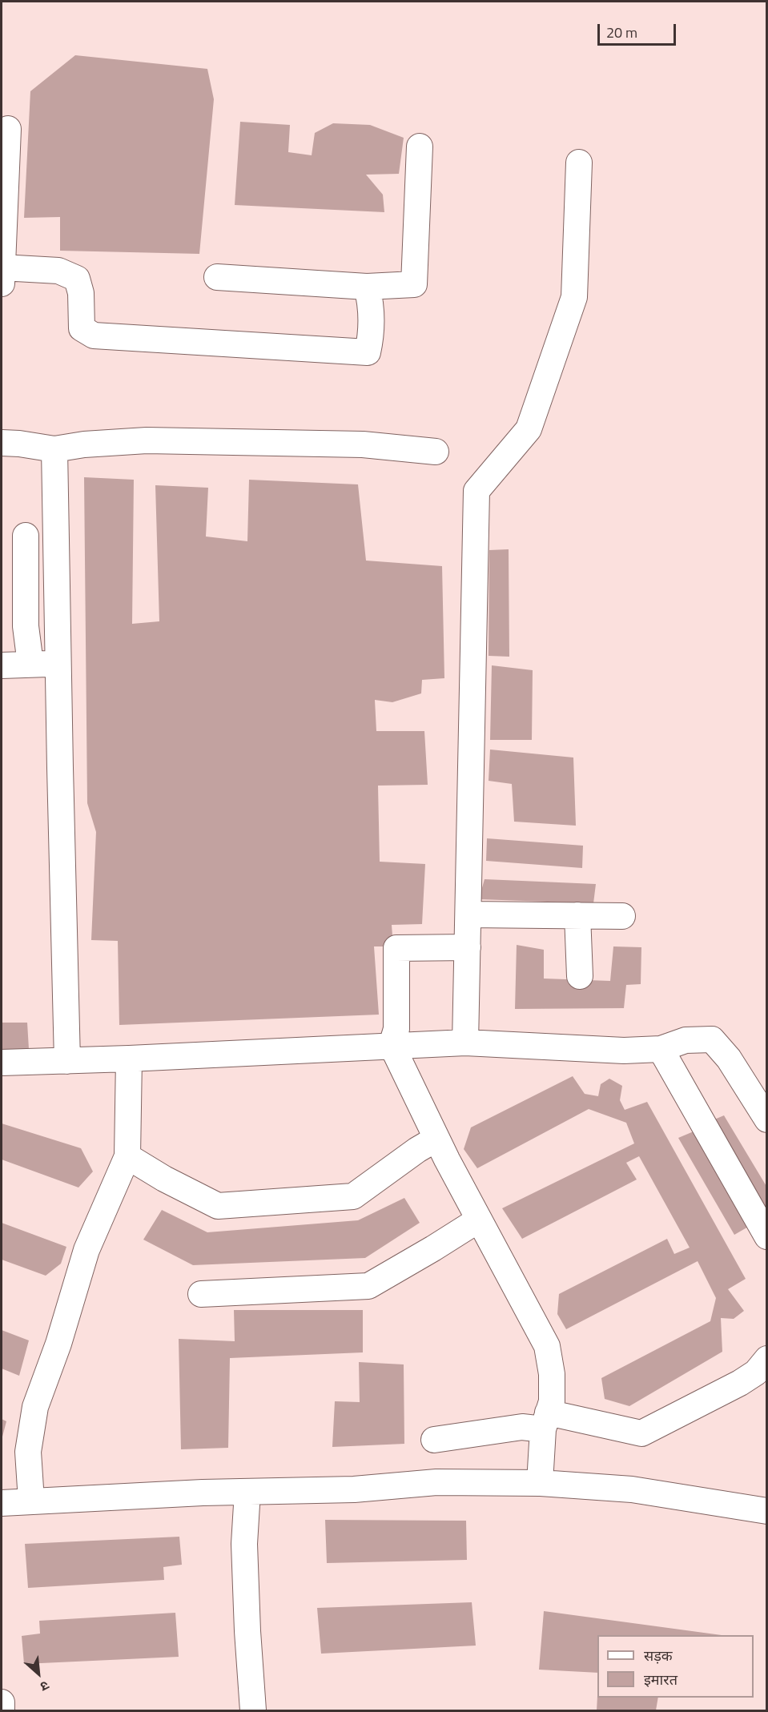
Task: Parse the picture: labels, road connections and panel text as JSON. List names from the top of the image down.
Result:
{
  "legend": ["सड़क", "इमारत"],
  "scale_bar": "20 m",
  "north": "bottom right"
}
